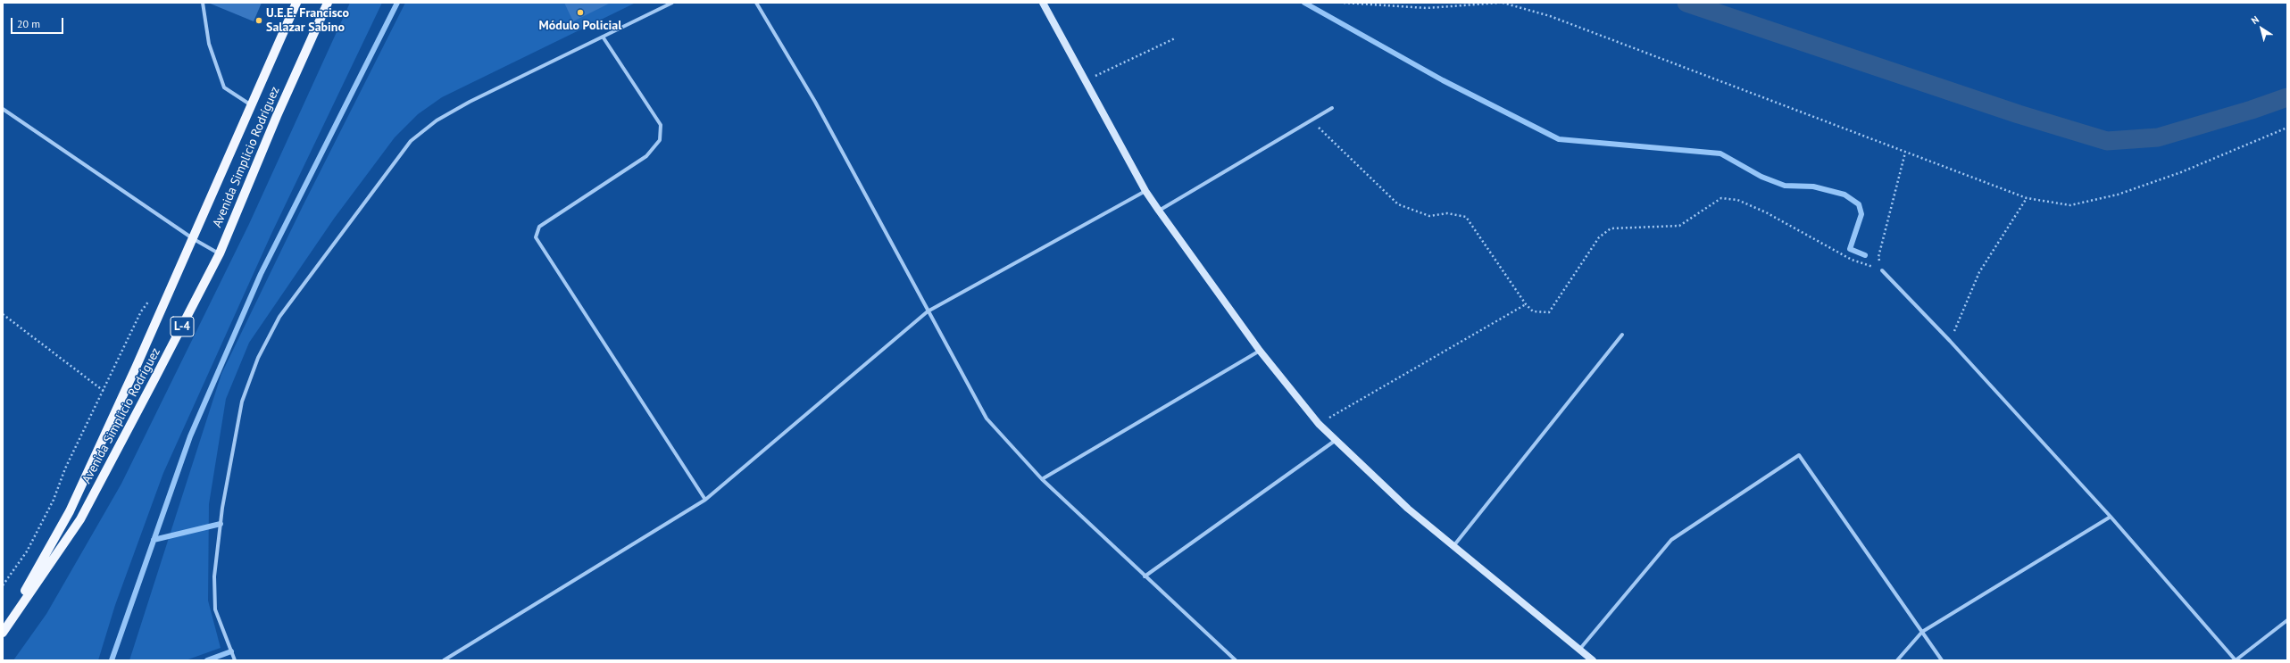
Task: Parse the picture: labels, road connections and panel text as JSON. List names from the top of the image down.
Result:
{
  "streets": {
    "main road": ["Avenida Simplicio Rodríguez", "L-4"]
  },
  "places": ["Módulo Policial", "U.E.E. Francisco Salazar Sabino"],
  "scale_bar": "20 m",
  "north": "top left"
}
